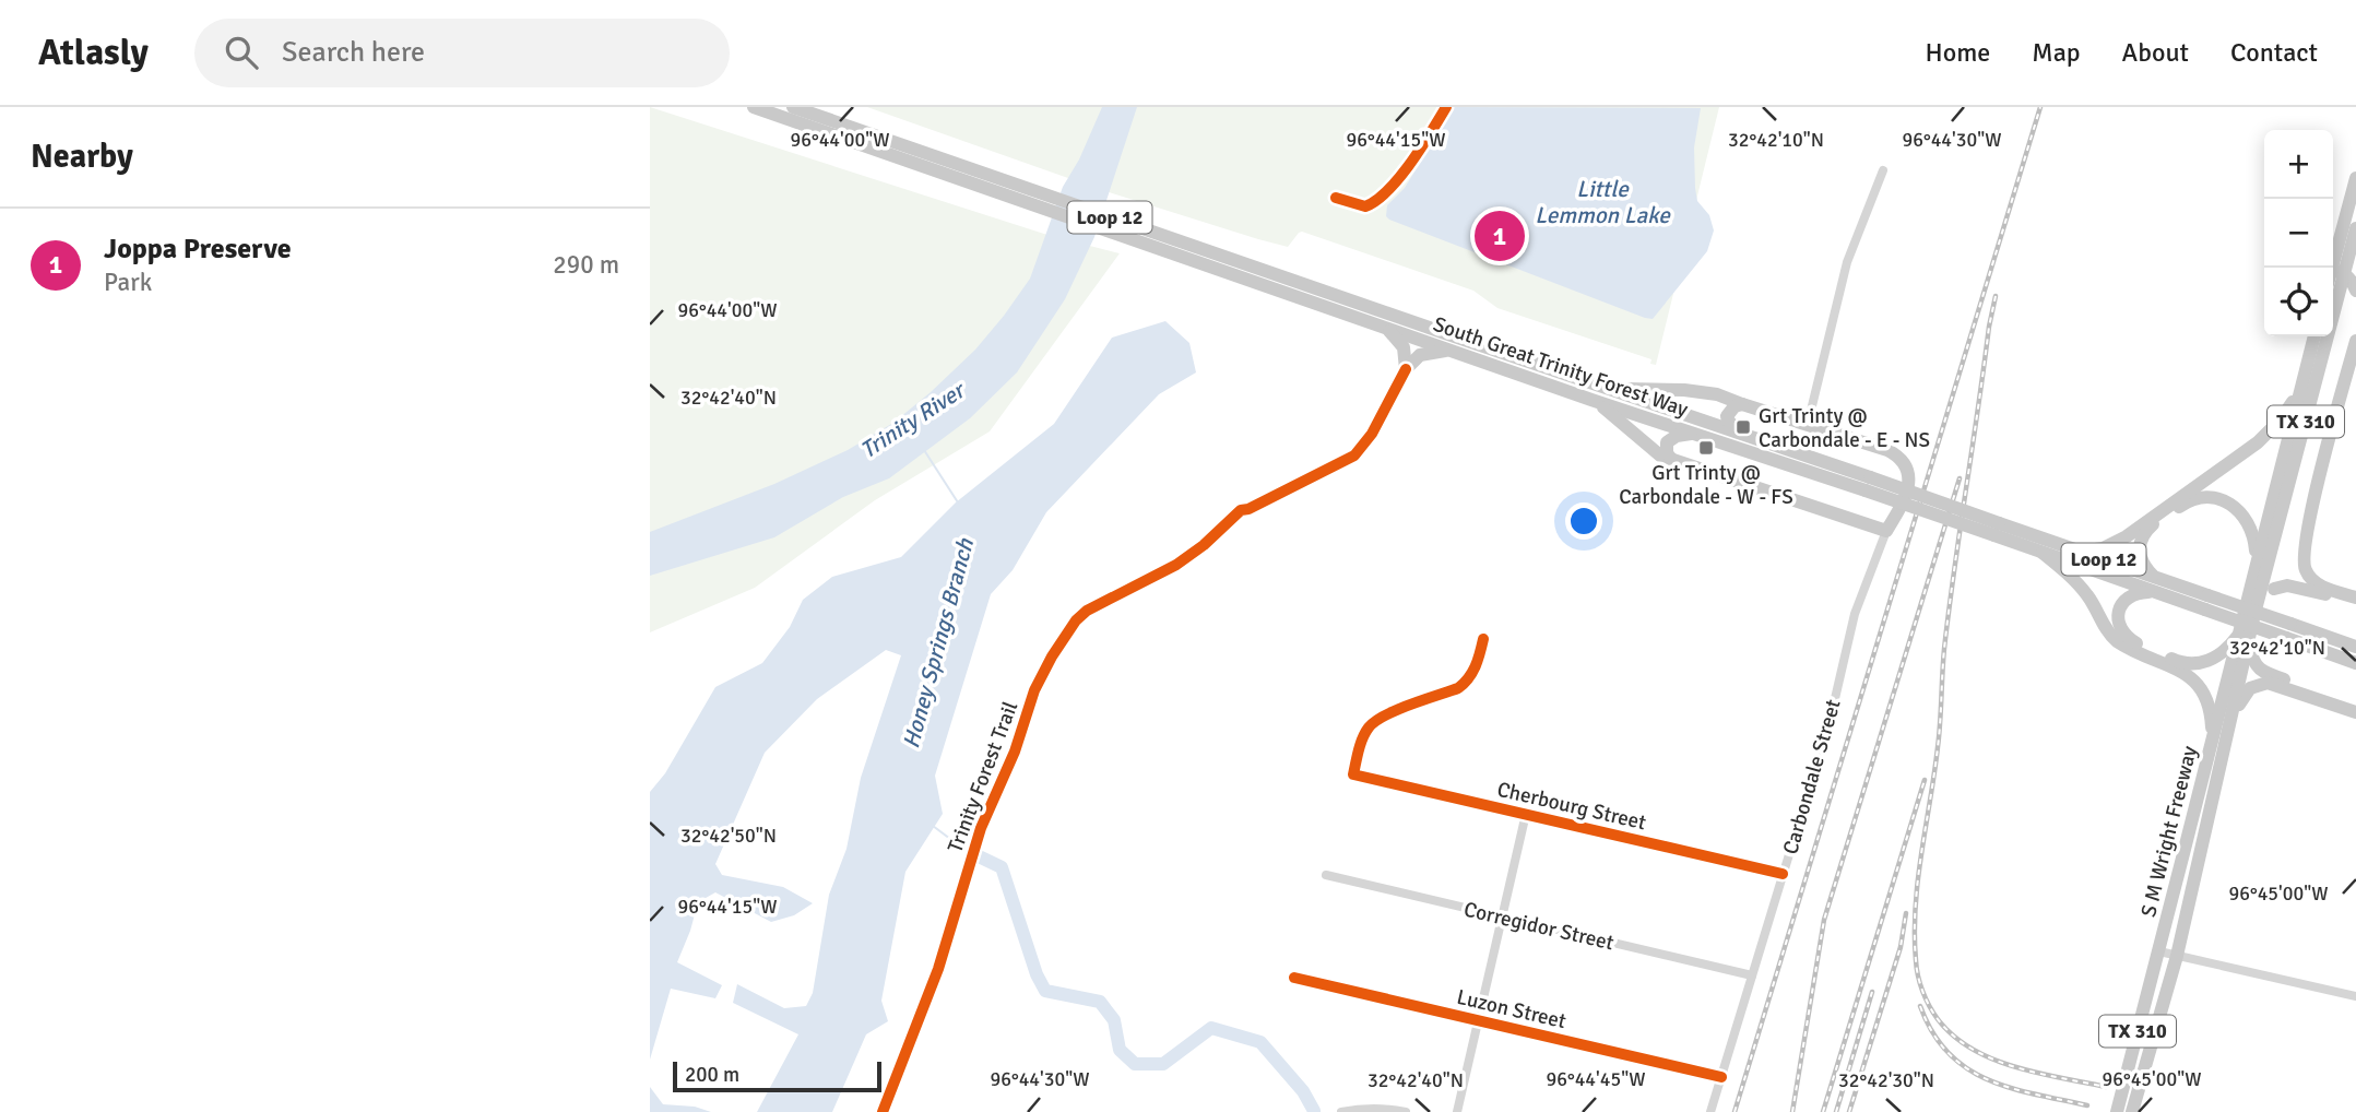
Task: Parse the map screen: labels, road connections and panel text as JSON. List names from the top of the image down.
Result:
{
  "streets": {
    "main road": [
      "Loop 12",
      "South Great Trinity Forest Way",
      "TX 310",
      "S M Wright Freeway"
    ],
    "street": [
      "Carbondale Street",
      "Cherbourg Street",
      "Corregidor Street",
      "Luzon Street"
    ],
    "cycle path": ["Trinity Forest Trail"]
  },
  "crossings": [
    ["TX 310", "S M Wright Freeway"],
    ["Carbondale Street", "Cherbourg Street"],
    ["Carbondale Street", "Corregidor Street"],
    ["Carbondale Street", "Luzon Street"]
  ],
  "water": ["Little Lemmon Lake", "Trinity River", "Honey Springs Branch"],
  "places": {
    "transit": ["Grt Trinty @ Carbondale - E - NS", "Grt Trinty @ Carbondale - W - FS"]
  },
  "scale_bar": "200 m",
  "page": {
    "header": "Atlasly",
    "search": "Search here",
    "nav": [
      "Home",
      "Map",
      "About",
      "Contact"
    ],
    "heading": "Nearby",
    "map_buttons": ["+", "−"],
    "list": [
      {
        "mark": "1",
        "name": "Joppa Preserve",
        "note": "Park",
        "value": "290 m"
      }
    ],
    "pins": "1",
    "scale": "200 m"
  },
  "coordinates": [
    "32°42'10\"N",
    "96°44'15\"W",
    "96°44'00\"W",
    "96°44'30\"W",
    "32°42'40\"N",
    "32°42'50\"N",
    "96°45'00\"W",
    "96°44'45\"W",
    "32°42'30\"N"
  ]
}
